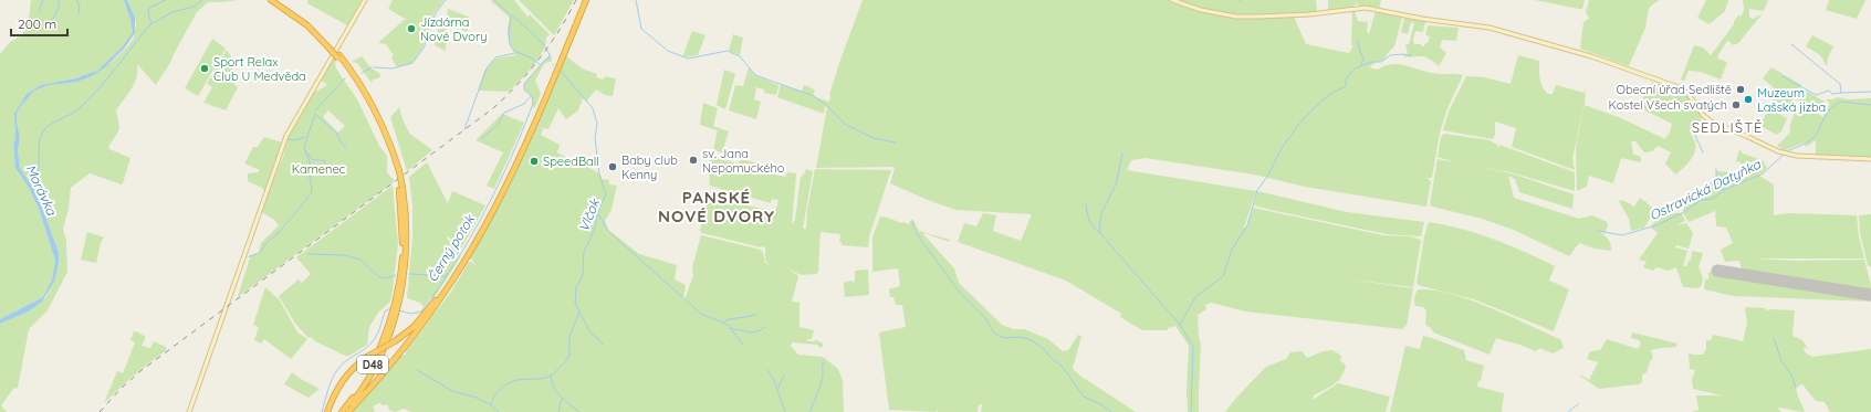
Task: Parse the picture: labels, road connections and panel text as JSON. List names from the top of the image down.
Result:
{
  "streets": {
    "highway": ["D48"]
  },
  "districts": ["SEDLIŠTĚ", "PANSKÉ NOVÉ DVORY"],
  "water": [
    "Morávka",
    "Ostravická Datyňka",
    "Vlčok",
    "Černý potok"
  ],
  "parks": ["Kamenec"],
  "places": [
    "Jízdárna Nové Dvory",
    "Sport Relax Club U Medvěda",
    "Obecní úřad Sedliště",
    "Muzeum Lašská jizba",
    "Kostel Všech svatých",
    "sv. Jana Nepomuckého",
    "SpeedBall",
    "Baby club Kenny"
  ],
  "scale_bar": "200 m"
}
